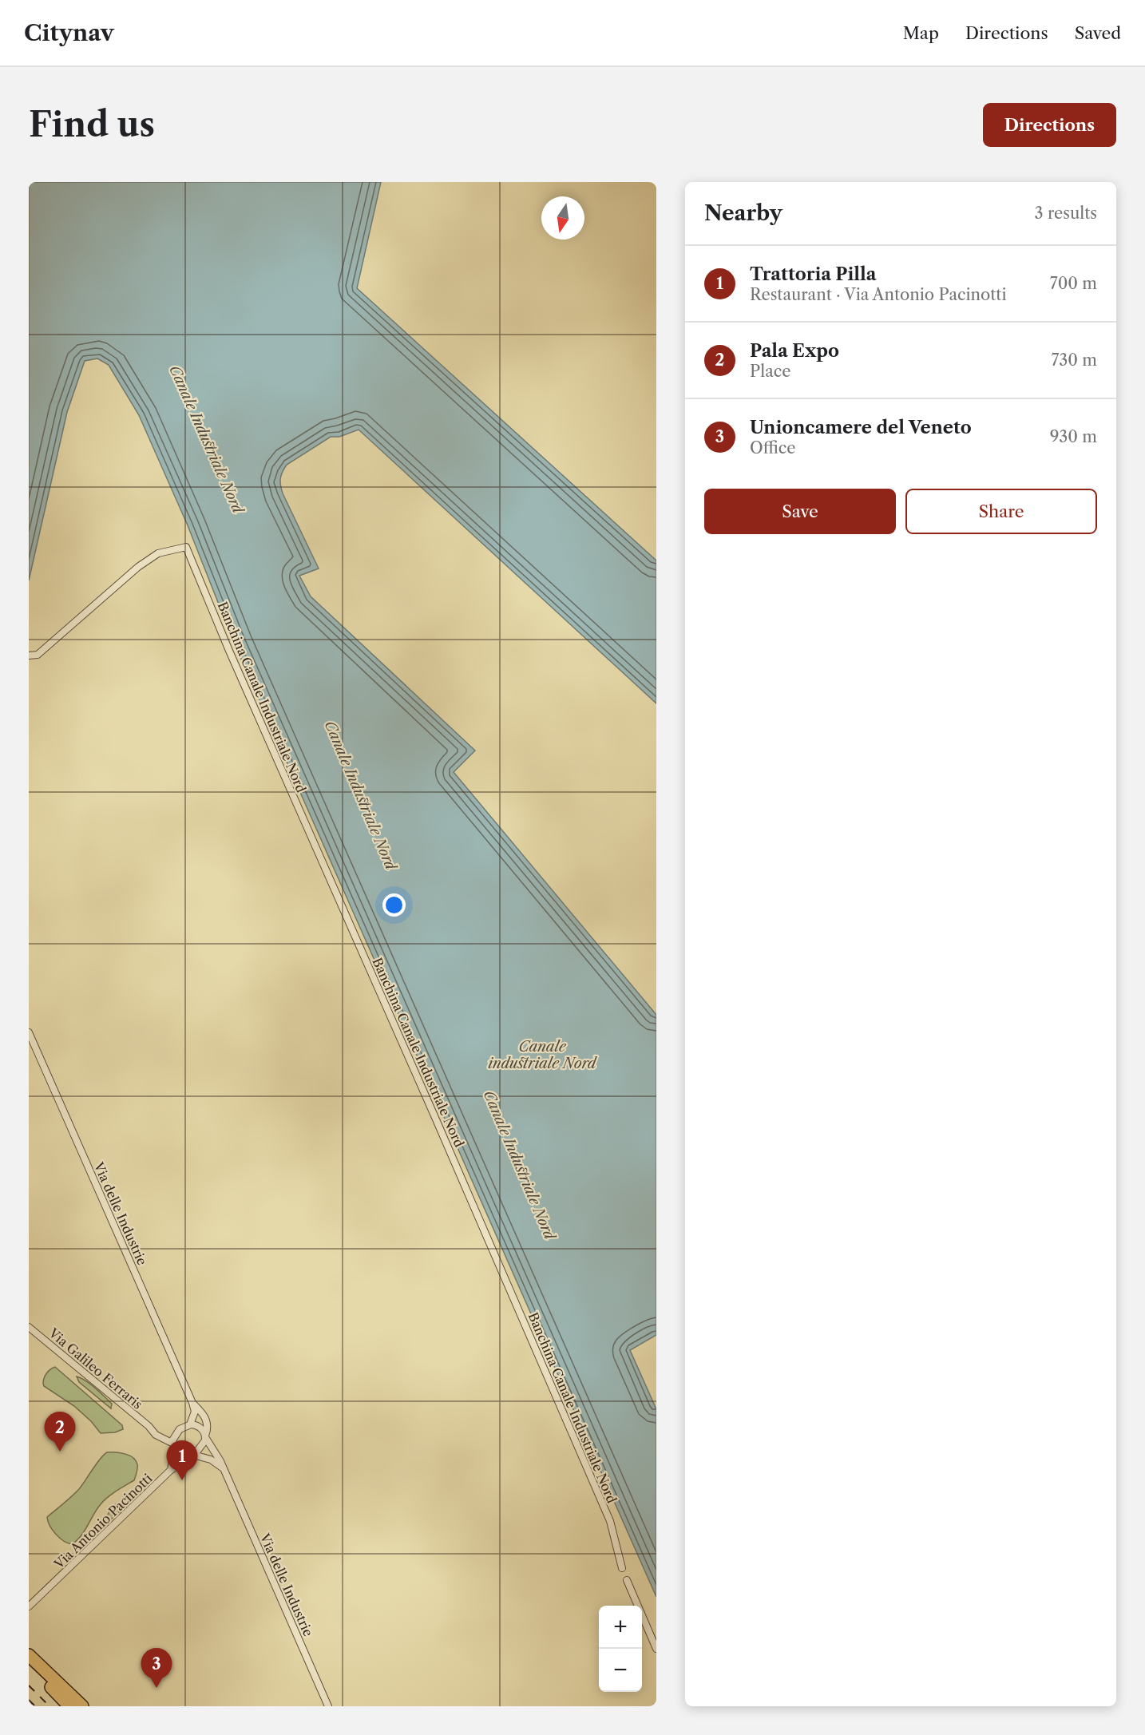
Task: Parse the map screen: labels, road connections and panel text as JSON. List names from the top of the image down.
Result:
{
  "streets": {
    "street": [
      "Banchina Canale Industriale Nord",
      "Via delle Industrie",
      "Via Galileo Ferraris",
      "Via Antonio Pacinotti"
    ]
  },
  "crossings": [
    ["Via delle Industrie", "Via Galileo Ferraris"],
    ["Via delle Industrie", "Via Antonio Pacinotti"],
    ["Via Galileo Ferraris", "Via Antonio Pacinotti"]
  ],
  "water": ["Canale Industriale Nord", "Canale industriale Nord"],
  "north": "bottom",
  "page": {
    "header": "Citynav",
    "nav": ["Map", "Directions", "Saved"],
    "buttons": [
      "Directions",
      ["Save", "Share"]
    ],
    "title": "Find us",
    "heading": ["Nearby", "3 results"],
    "list": [
      {
        "mark": "1",
        "name": "Trattoria Pilla",
        "note": "Restaurant · Via Antonio Pacinotti",
        "value": "700 m"
      },
      {
        "mark": "2",
        "name": "Pala Expo",
        "note": "Place",
        "value": "730 m"
      },
      {
        "mark": "3",
        "name": "Unioncamere del Veneto",
        "note": "Office",
        "value": "930 m"
      }
    ],
    "pins": ["2", "1", "3"],
    "map_buttons": ["+", "−"]
  }
}
